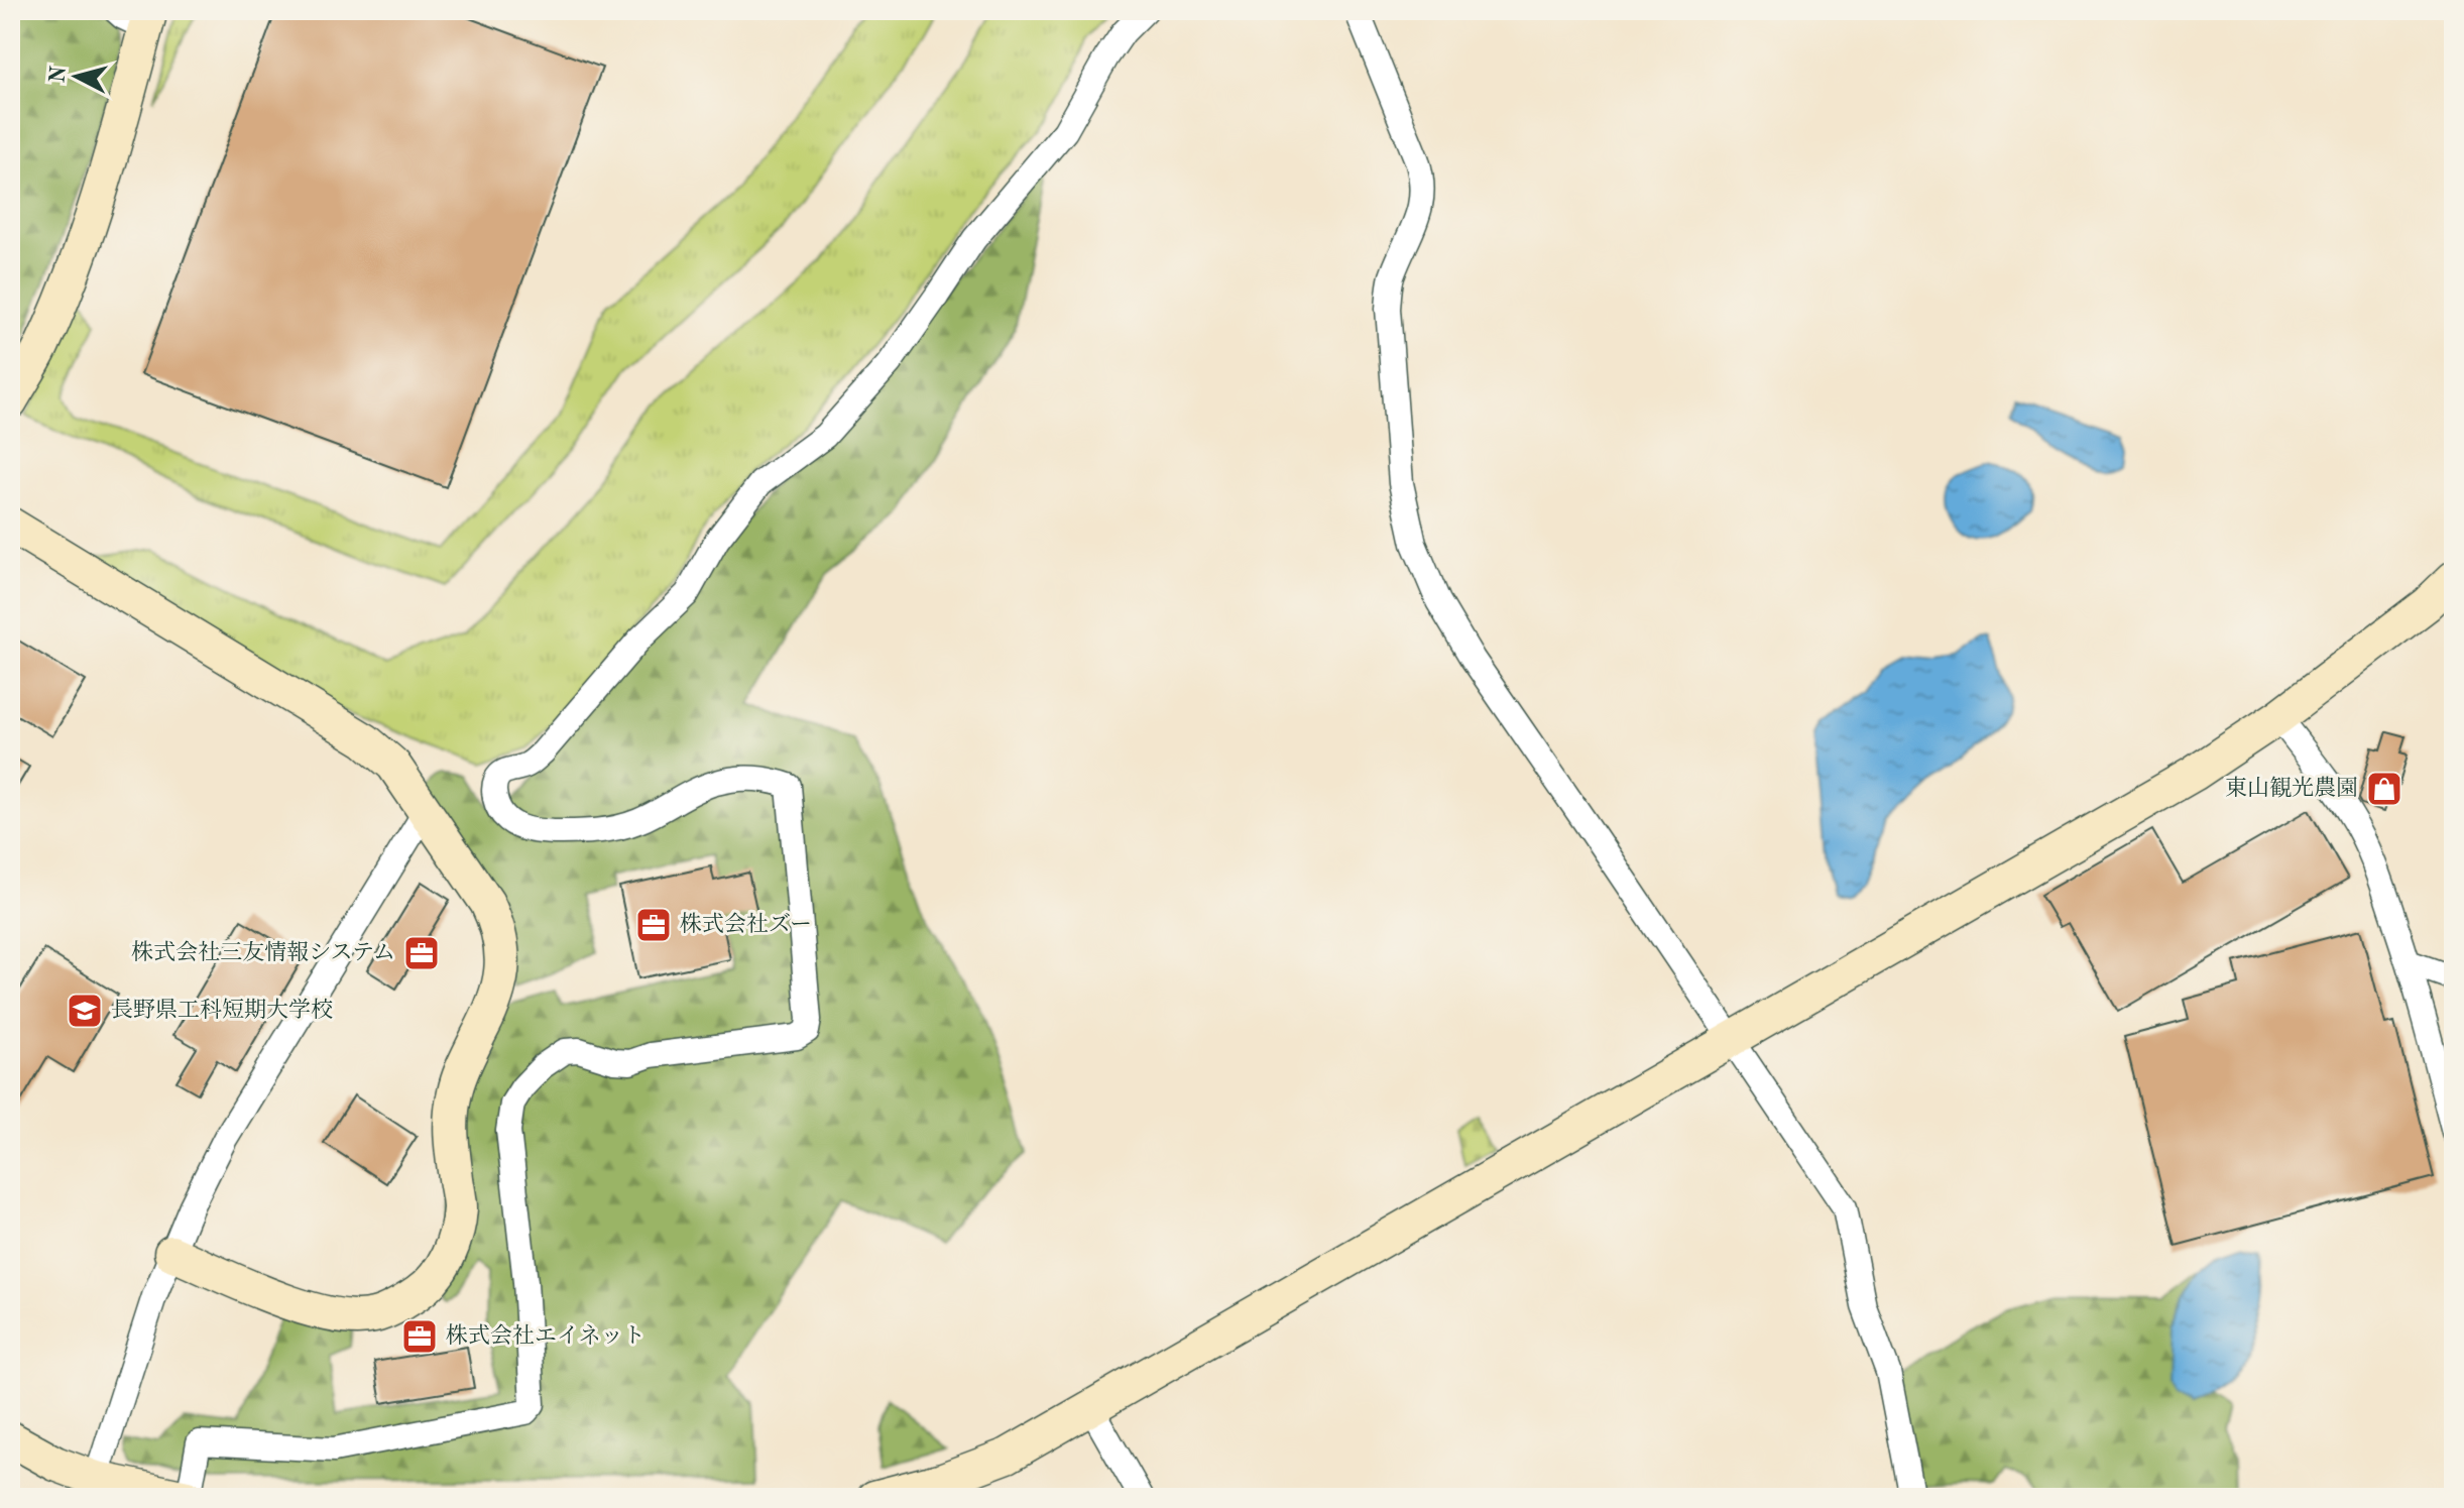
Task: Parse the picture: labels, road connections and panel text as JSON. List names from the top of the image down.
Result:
{
  "places": {
    "shop": ["東山観光農園"],
    "office": ["株式会社ズー", "株式会社三友情報システム", "株式会社エイネット"],
    "school or university": ["長野県工科短期大学校"]
  },
  "north": "left"
}
